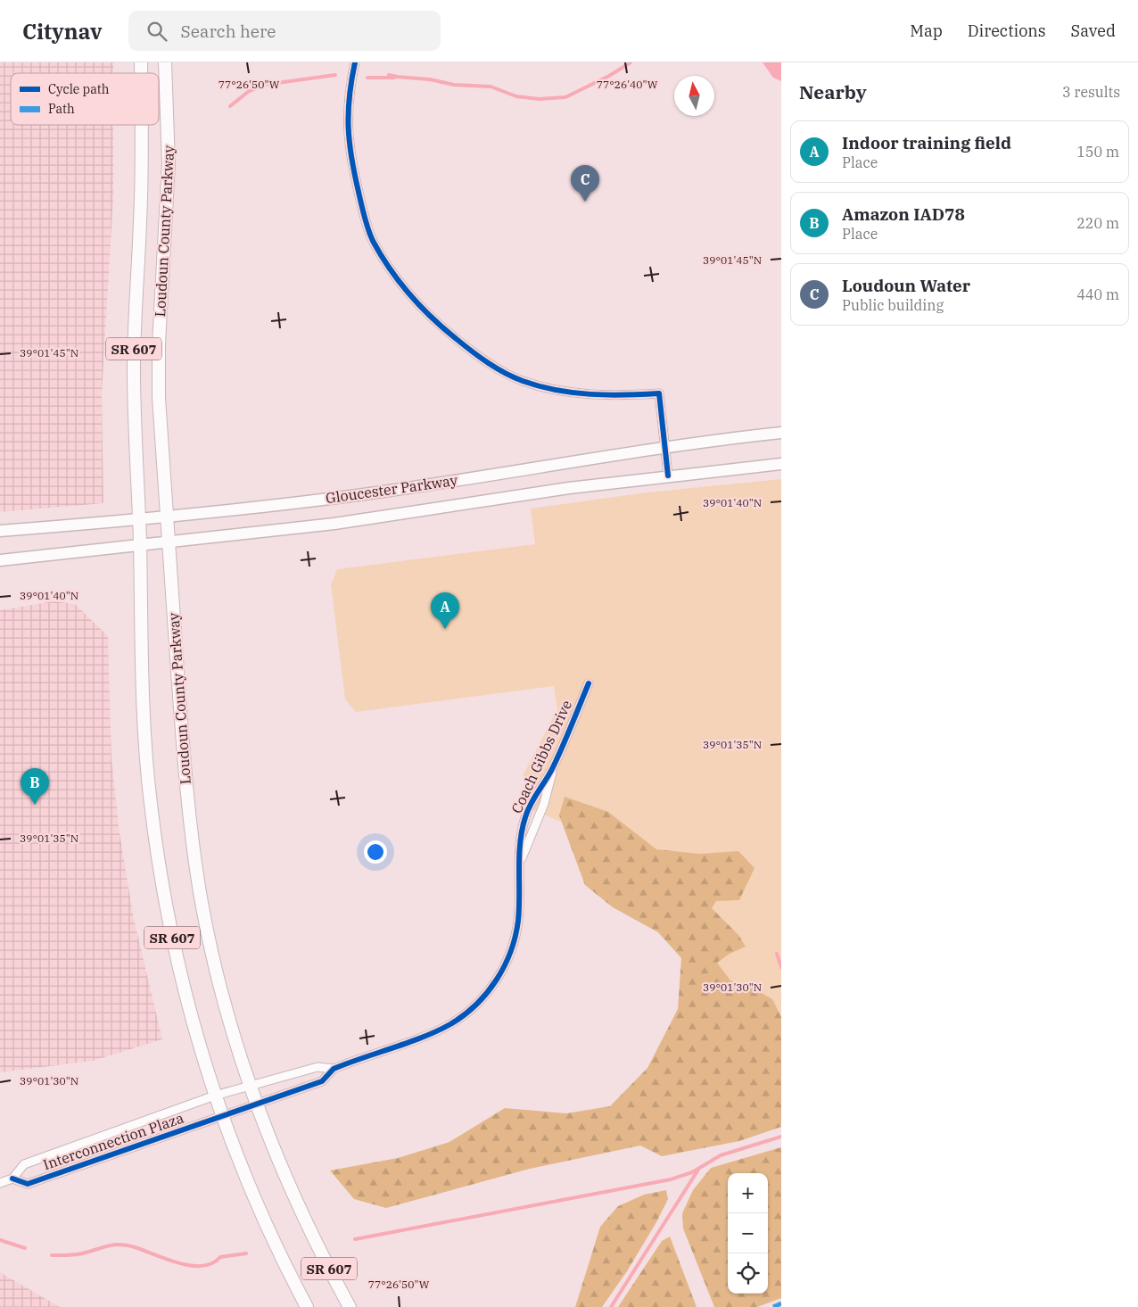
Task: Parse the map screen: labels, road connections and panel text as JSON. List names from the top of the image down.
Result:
{
  "streets": {
    "main road": ["Loudoun County Parkway", "SR 607", "Gloucester Parkway"],
    "street": ["Coach Gibbs Drive", "Interconnection Plaza"]
  },
  "crossings": [
    ["Loudoun County Parkway", "Gloucester Parkway"],
    ["Loudoun County Parkway", "Coach Gibbs Drive"],
    ["Loudoun County Parkway", "Interconnection Plaza"],
    ["Coach Gibbs Drive", "Interconnection Plaza"]
  ],
  "legend": ["Cycle path", "Path"],
  "north": "top",
  "page": {
    "header": "Citynav",
    "search": "Search here",
    "nav": ["Map", "Directions", "Saved"],
    "heading": ["Nearby", "3 results"],
    "list": [
      {
        "mark": "A",
        "name": "Indoor training field",
        "note": "Place",
        "value": "150 m"
      },
      {
        "mark": "B",
        "name": "Amazon IAD78",
        "note": "Place",
        "value": "220 m"
      },
      {
        "mark": "C",
        "name": "Loudoun Water",
        "note": "Public building",
        "value": "440 m"
      }
    ],
    "pins": ["C", "A", "B"],
    "map_buttons": ["+", "−"]
  },
  "coordinates": [
    "77°26'50\"W",
    "77°26'40\"W",
    "39°01'45\"N",
    "39°01'40\"N",
    "39°01'35\"N",
    "39°01'30\"N"
  ]
}
